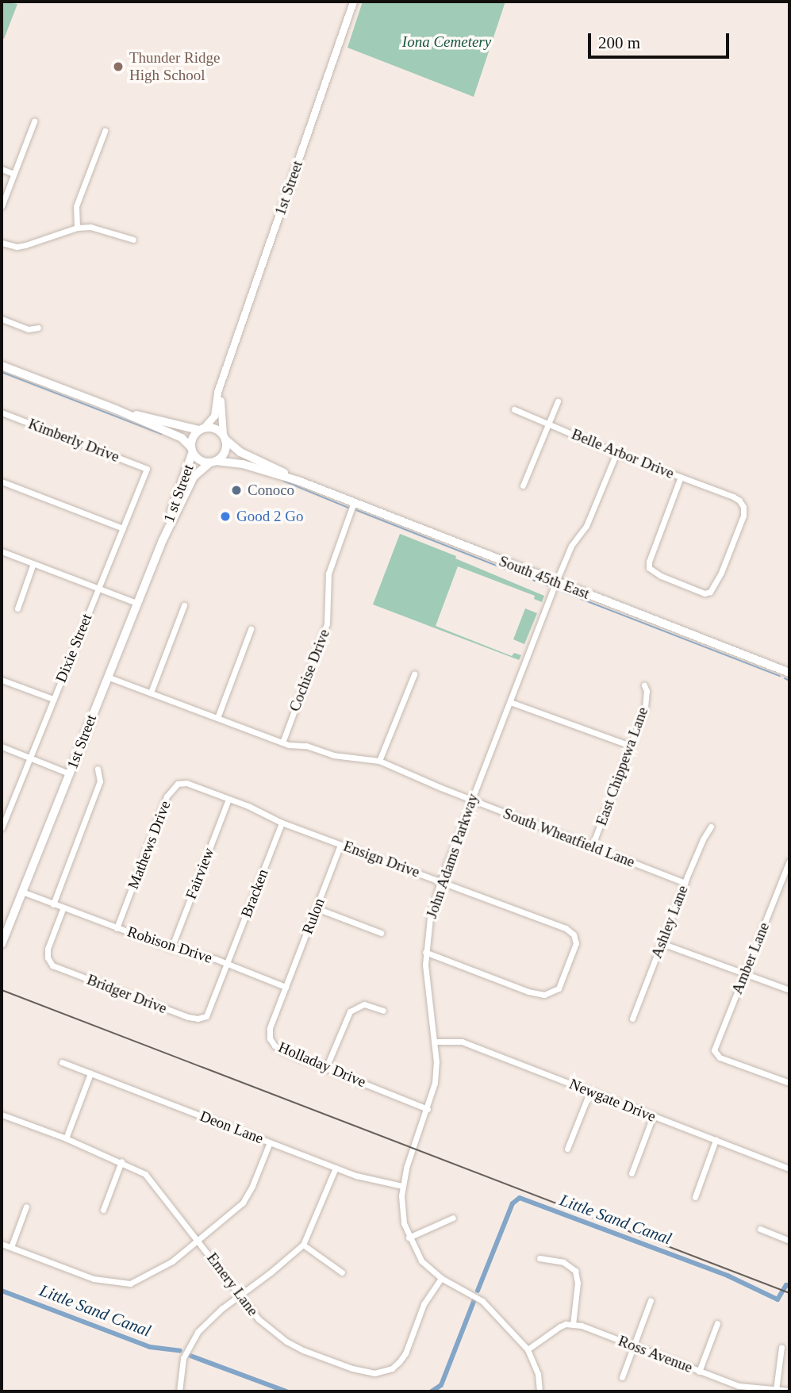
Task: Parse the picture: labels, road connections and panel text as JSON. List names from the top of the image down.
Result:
{
  "streets": {
    "main road": ["1st Street", "1 st Street", "South 45th East"],
    "street": [
      "Kimberly Drive",
      "Belle Arbor Drive",
      "Dixie Street",
      "Cochise Drive",
      "East Chippewa Lane",
      "South Wheatfield Lane",
      "Mathews Drive",
      "John Adams Parkway",
      "Ensign Drive",
      "Fairview",
      "Bracken",
      "Rulon",
      "Ashley Lane",
      "Robison Drive",
      "Amber Lane",
      "Bridger Drive",
      "Holladay Drive",
      "Newgate Drive",
      "Deon Lane",
      "Emery Lane",
      "Ross Avenue"
    ]
  },
  "crossings": [
    ["1st Street", "1 st Street"],
    ["1st Street", "South 45th East"],
    ["1st Street", "South Wheatfield Lane"],
    ["1st Street", "Robison Drive"],
    ["Kimberly Drive", "Dixie Street"],
    ["Belle Arbor Drive", "John Adams Parkway"],
    ["1 st Street", "South 45th East"],
    ["South 45th East", "Cochise Drive"],
    ["South 45th East", "John Adams Parkway"],
    ["Cochise Drive", "South Wheatfield Lane"],
    ["East Chippewa Lane", "South Wheatfield Lane"],
    ["South Wheatfield Lane", "John Adams Parkway"],
    ["South Wheatfield Lane", "Ashley Lane"],
    ["Mathews Drive", "Ensign Drive"],
    ["Mathews Drive", "Robison Drive"],
    ["John Adams Parkway", "Ensign Drive"],
    ["John Adams Parkway", "Holladay Drive"],
    ["John Adams Parkway", "Newgate Drive"],
    ["John Adams Parkway", "Deon Lane"],
    ["John Adams Parkway", "Emery Lane"],
    ["Ensign Drive", "Fairview"],
    ["Ensign Drive", "Bracken"],
    ["Ensign Drive", "Rulon"],
    ["Fairview", "Robison Drive"],
    ["Bracken", "Robison Drive"],
    ["Bracken", "Bridger Drive"],
    ["Rulon", "Robison Drive"],
    ["Rulon", "Holladay Drive"],
    ["Robison Drive", "Bridger Drive"],
    ["Robison Drive", "Holladay Drive"]
  ],
  "water": ["Little Sand Canal"],
  "parks": ["Iona Cemetery"],
  "places": ["Thunder Ridge High School", "Conoco", "Good 2 Go"],
  "scale_bar": "200 m"
}
